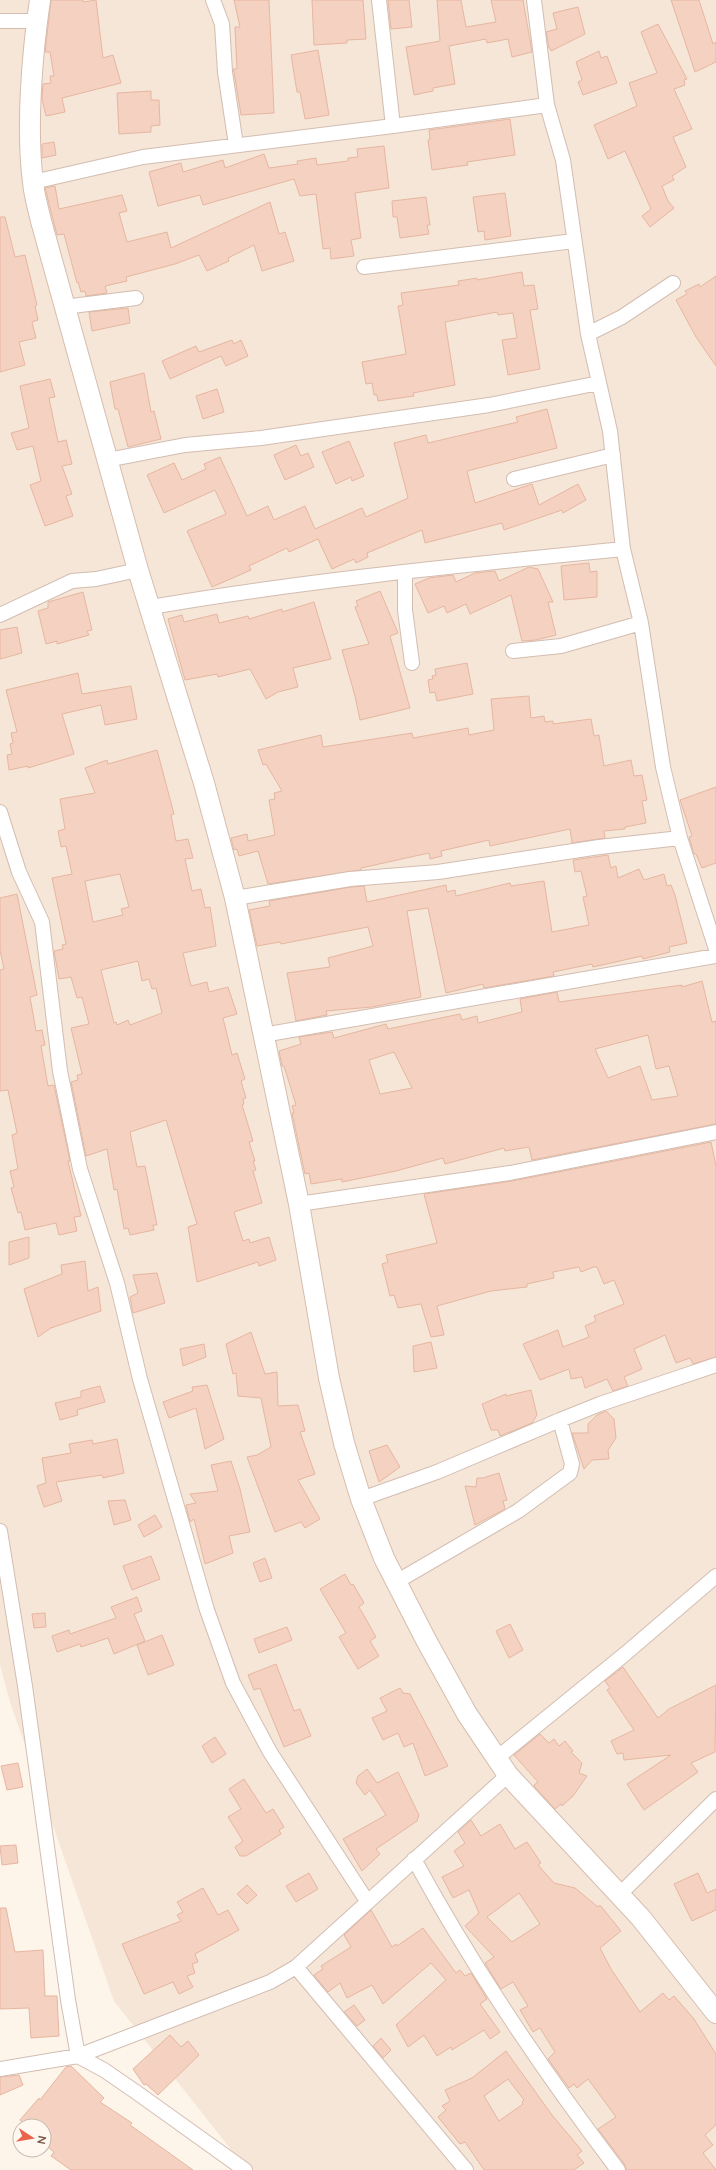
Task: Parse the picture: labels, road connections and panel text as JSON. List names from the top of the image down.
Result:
{
  "north": "right"
}
